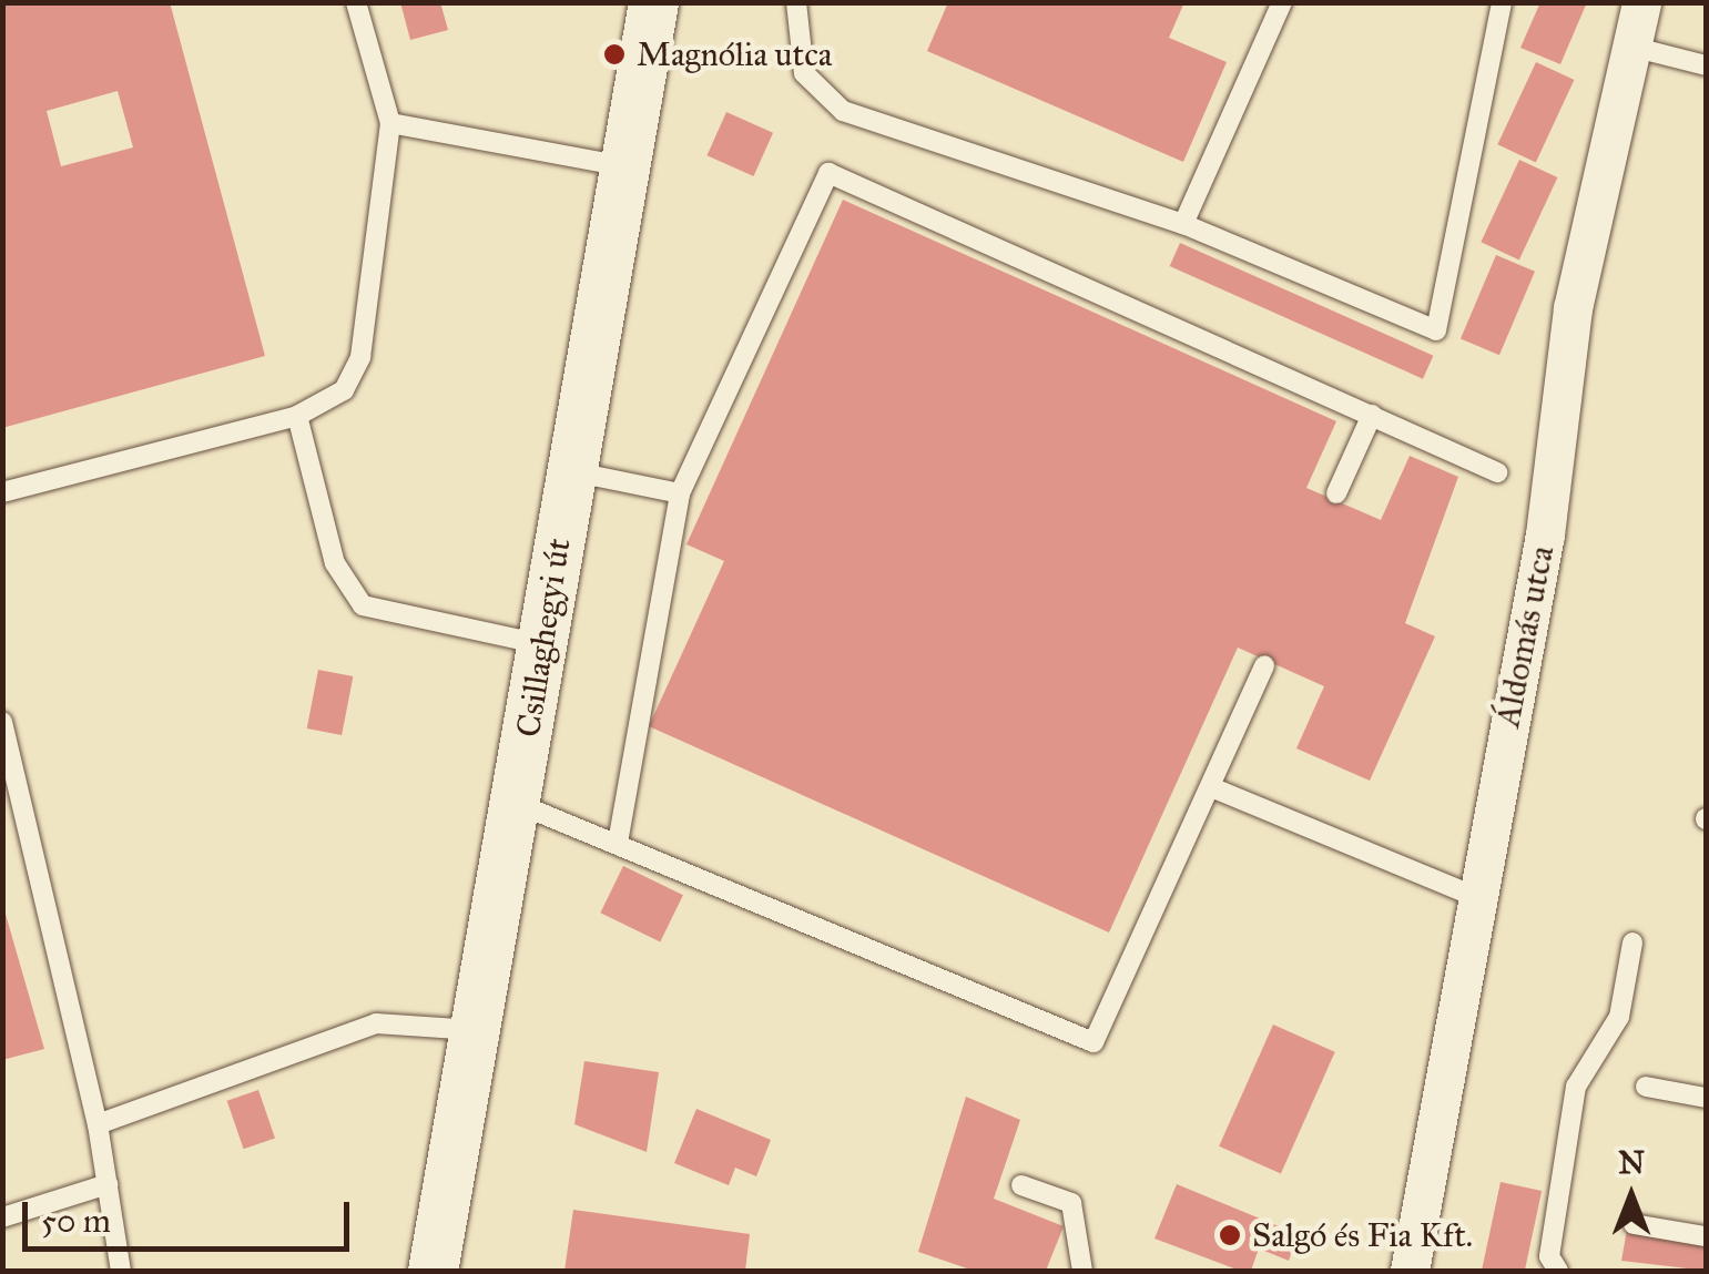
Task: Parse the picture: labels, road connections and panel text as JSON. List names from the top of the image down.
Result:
{
  "streets": {
    "street": ["Áldomás utca", "Csillaghegyi út"]
  },
  "places": ["Magnólia utca", "Salgó és Fia Kft."],
  "scale_bar": "50 m",
  "north": "top"
}
